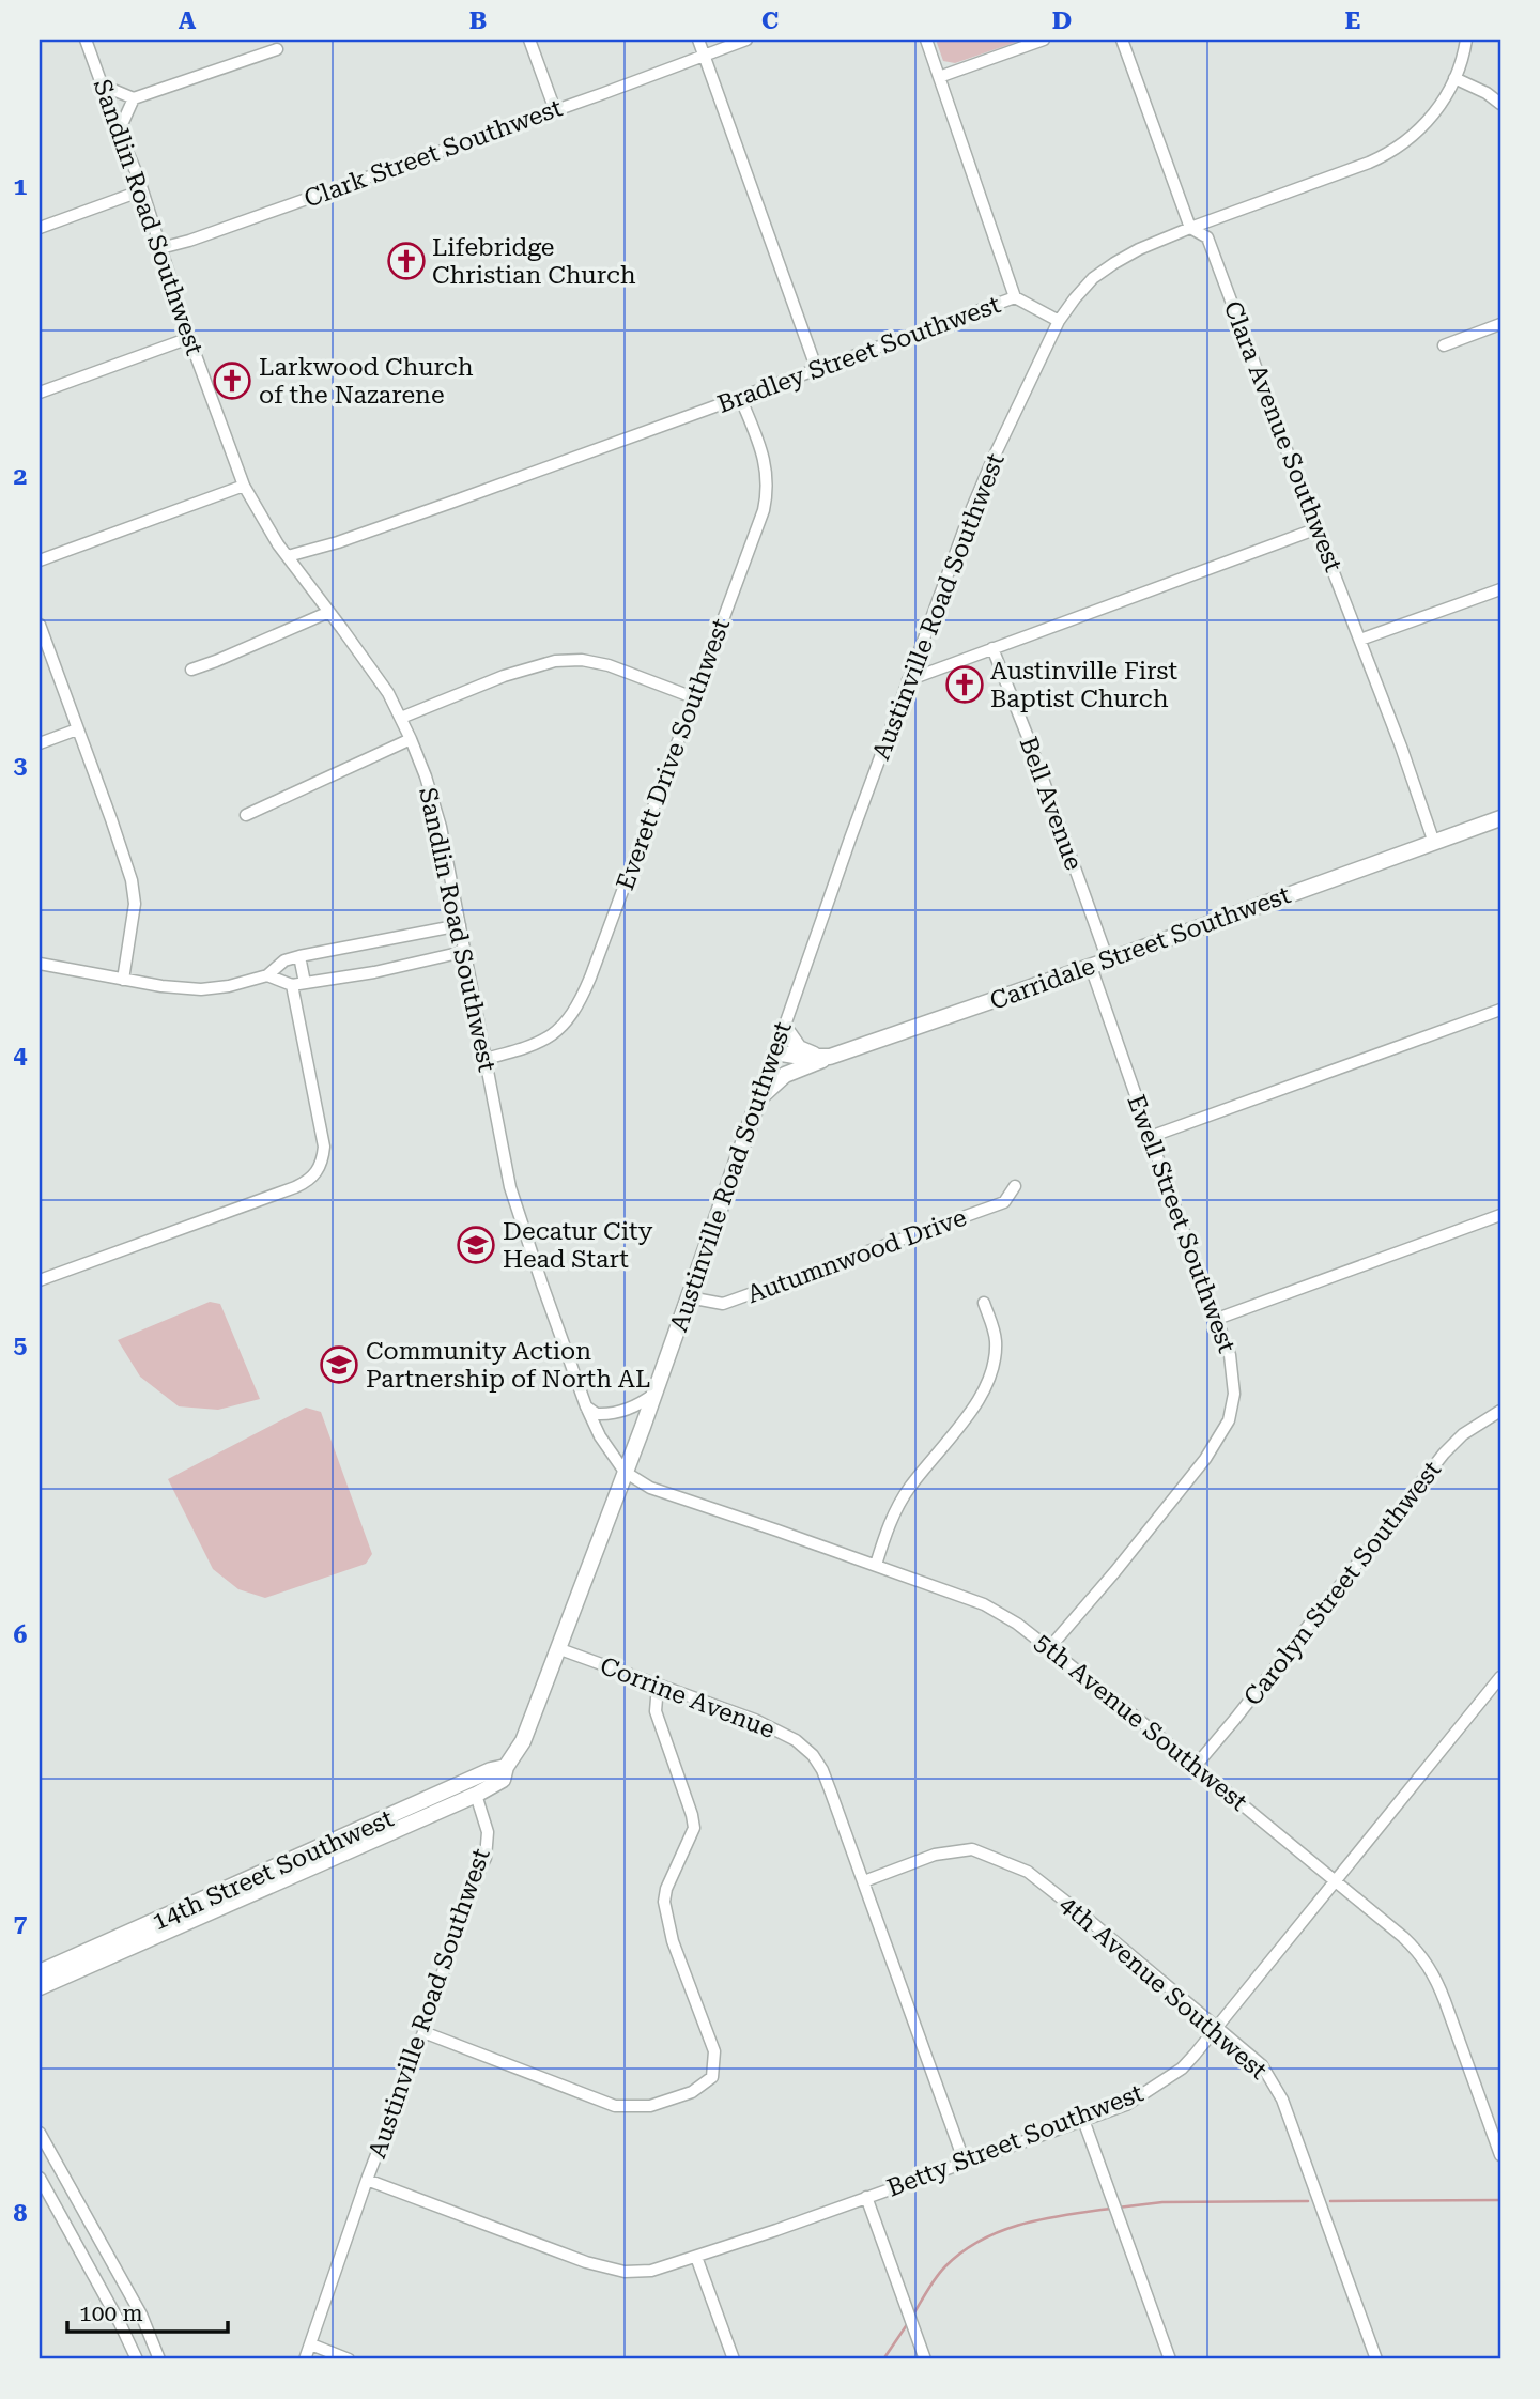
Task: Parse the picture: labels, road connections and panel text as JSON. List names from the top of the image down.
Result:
{
  "streets": {
    "main road": ["Austinville Road Southwest", "Carridale Street Southwest", "14th Street Southwest"],
    "street": [
      "Clark Street Southwest",
      "Sandlin Road Southwest",
      "Bradley Street Southwest",
      "Clara Avenue Southwest",
      "Everett Drive Southwest",
      "Bell Avenue",
      "Ewell Street Southwest",
      "Autumnwood Drive",
      "Carolyn Street Southwest",
      "Corrine Avenue",
      "5th Avenue Southwest",
      "4th Avenue Southwest",
      "Betty Street Southwest"
    ]
  },
  "crossings": [
    ["Clark Street Southwest", "Sandlin Road Southwest"],
    ["Sandlin Road Southwest", "Bradley Street Southwest"],
    ["Sandlin Road Southwest", "Austinville Road Southwest"],
    ["Sandlin Road Southwest", "Everett Drive Southwest"],
    ["Sandlin Road Southwest", "5th Avenue Southwest"],
    ["Bradley Street Southwest", "Austinville Road Southwest"],
    ["Bradley Street Southwest", "Everett Drive Southwest"],
    ["Clara Avenue Southwest", "Carridale Street Southwest"],
    ["Austinville Road Southwest", "Carridale Street Southwest"],
    ["Austinville Road Southwest", "Autumnwood Drive"],
    ["Austinville Road Southwest", "Corrine Avenue"],
    ["Austinville Road Southwest", "5th Avenue Southwest"],
    ["Austinville Road Southwest", "14th Street Southwest"],
    ["Austinville Road Southwest", "Betty Street Southwest"],
    ["Bell Avenue", "Carridale Street Southwest"],
    ["Carridale Street Southwest", "Ewell Street Southwest"],
    ["Ewell Street Southwest", "5th Avenue Southwest"],
    ["Carolyn Street Southwest", "5th Avenue Southwest"],
    ["Corrine Avenue", "4th Avenue Southwest"],
    ["Corrine Avenue", "Betty Street Southwest"],
    ["5th Avenue Southwest", "Betty Street Southwest"],
    ["4th Avenue Southwest", "Betty Street Southwest"]
  ],
  "places": {
    "church": ["Lifebridge Christian Church", "Larkwood Church of the Nazarene", "Austinville First Baptist Church"],
    "school or university": ["Decatur City Head Start", "Community Action Partnership of North AL"]
  },
  "scale_bar": "100 m",
  "grid": {
    "columns": [
      "A",
      "B",
      "C",
      "D",
      "E"
    ],
    "rows": [
      "1",
      "2",
      "3",
      "4",
      "5",
      "6",
      "7",
      "8"
    ]
  }
}
